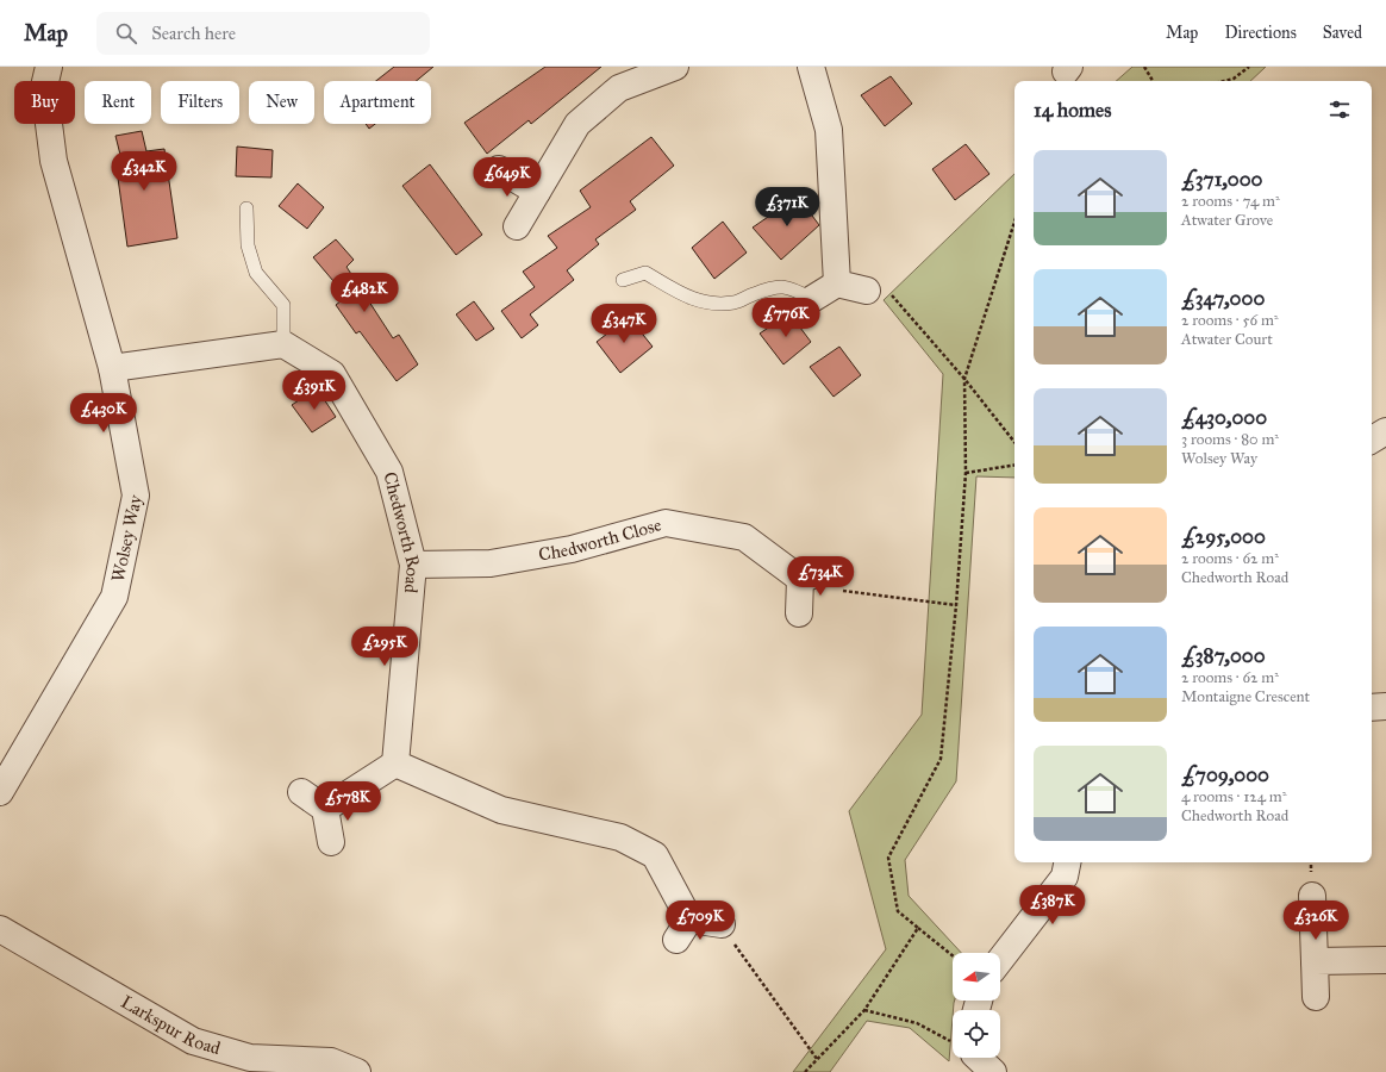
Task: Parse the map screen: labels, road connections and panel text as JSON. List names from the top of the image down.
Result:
{
  "streets": {
    "street": [
      "Chedworth Road",
      "Wolsey Way",
      "Chedworth Close",
      "Larkspur Road"
    ]
  },
  "crossings": [
    ["Chedworth Road", "Chedworth Close"]
  ],
  "north": "left",
  "page": {
    "header": "Map",
    "search": "Search here",
    "nav": ["Map", "Directions", "Saved"],
    "chip": [
      "Buy",
      "Rent",
      "Filters",
      "New",
      "Apartment"
    ],
    "heading": "14 homes",
    "list": [
      {
        "name": "£371,000",
        "note": "2 rooms · 74 m² · Atwater Grove"
      },
      {
        "name": "£347,000",
        "note": "2 rooms · 56 m² · Atwater Court"
      },
      {
        "name": "£430,000",
        "note": "3 rooms · 80 m² · Wolsey Way"
      },
      {
        "name": "£295,000",
        "note": "2 rooms · 62 m² · Chedworth Road"
      },
      {
        "name": "£387,000",
        "note": "2 rooms · 62 m² · Montaigne Crescent"
      },
      {
        "name": "£709,000",
        "note": "4 rooms · 124 m² · Chedworth Road"
      }
    ],
    "price": [
      "£342K",
      "£649K",
      "£371K",
      "£482K",
      "£776K",
      "£347K",
      "£391K",
      "£430K",
      "£734K",
      "£295K",
      "£578K",
      "£387K",
      "£709K",
      "£326K"
    ]
  }
}
